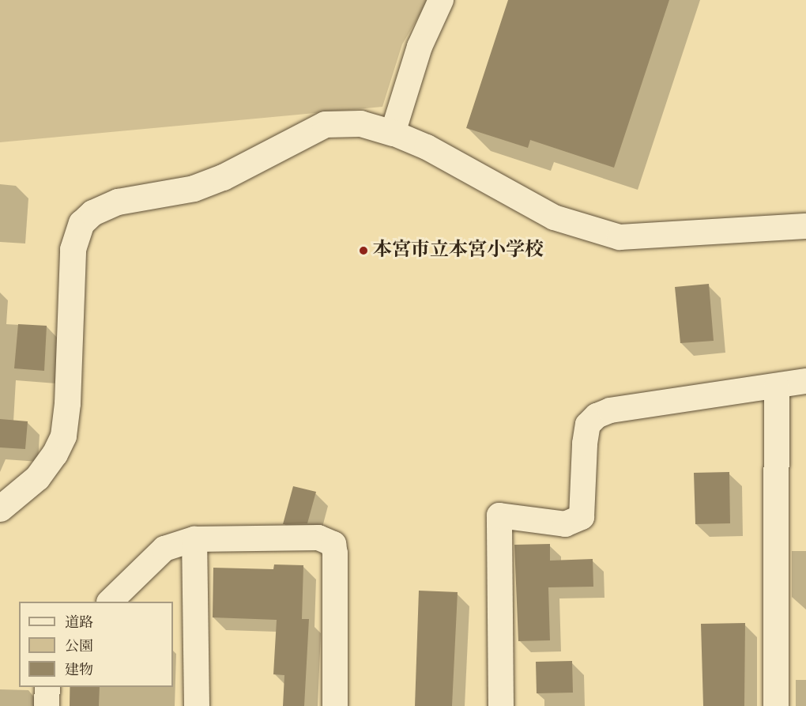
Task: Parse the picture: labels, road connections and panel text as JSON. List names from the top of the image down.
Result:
{
  "places": ["本宮市立本宮小学校"],
  "legend": ["道路", "公園", "建物"]
}
